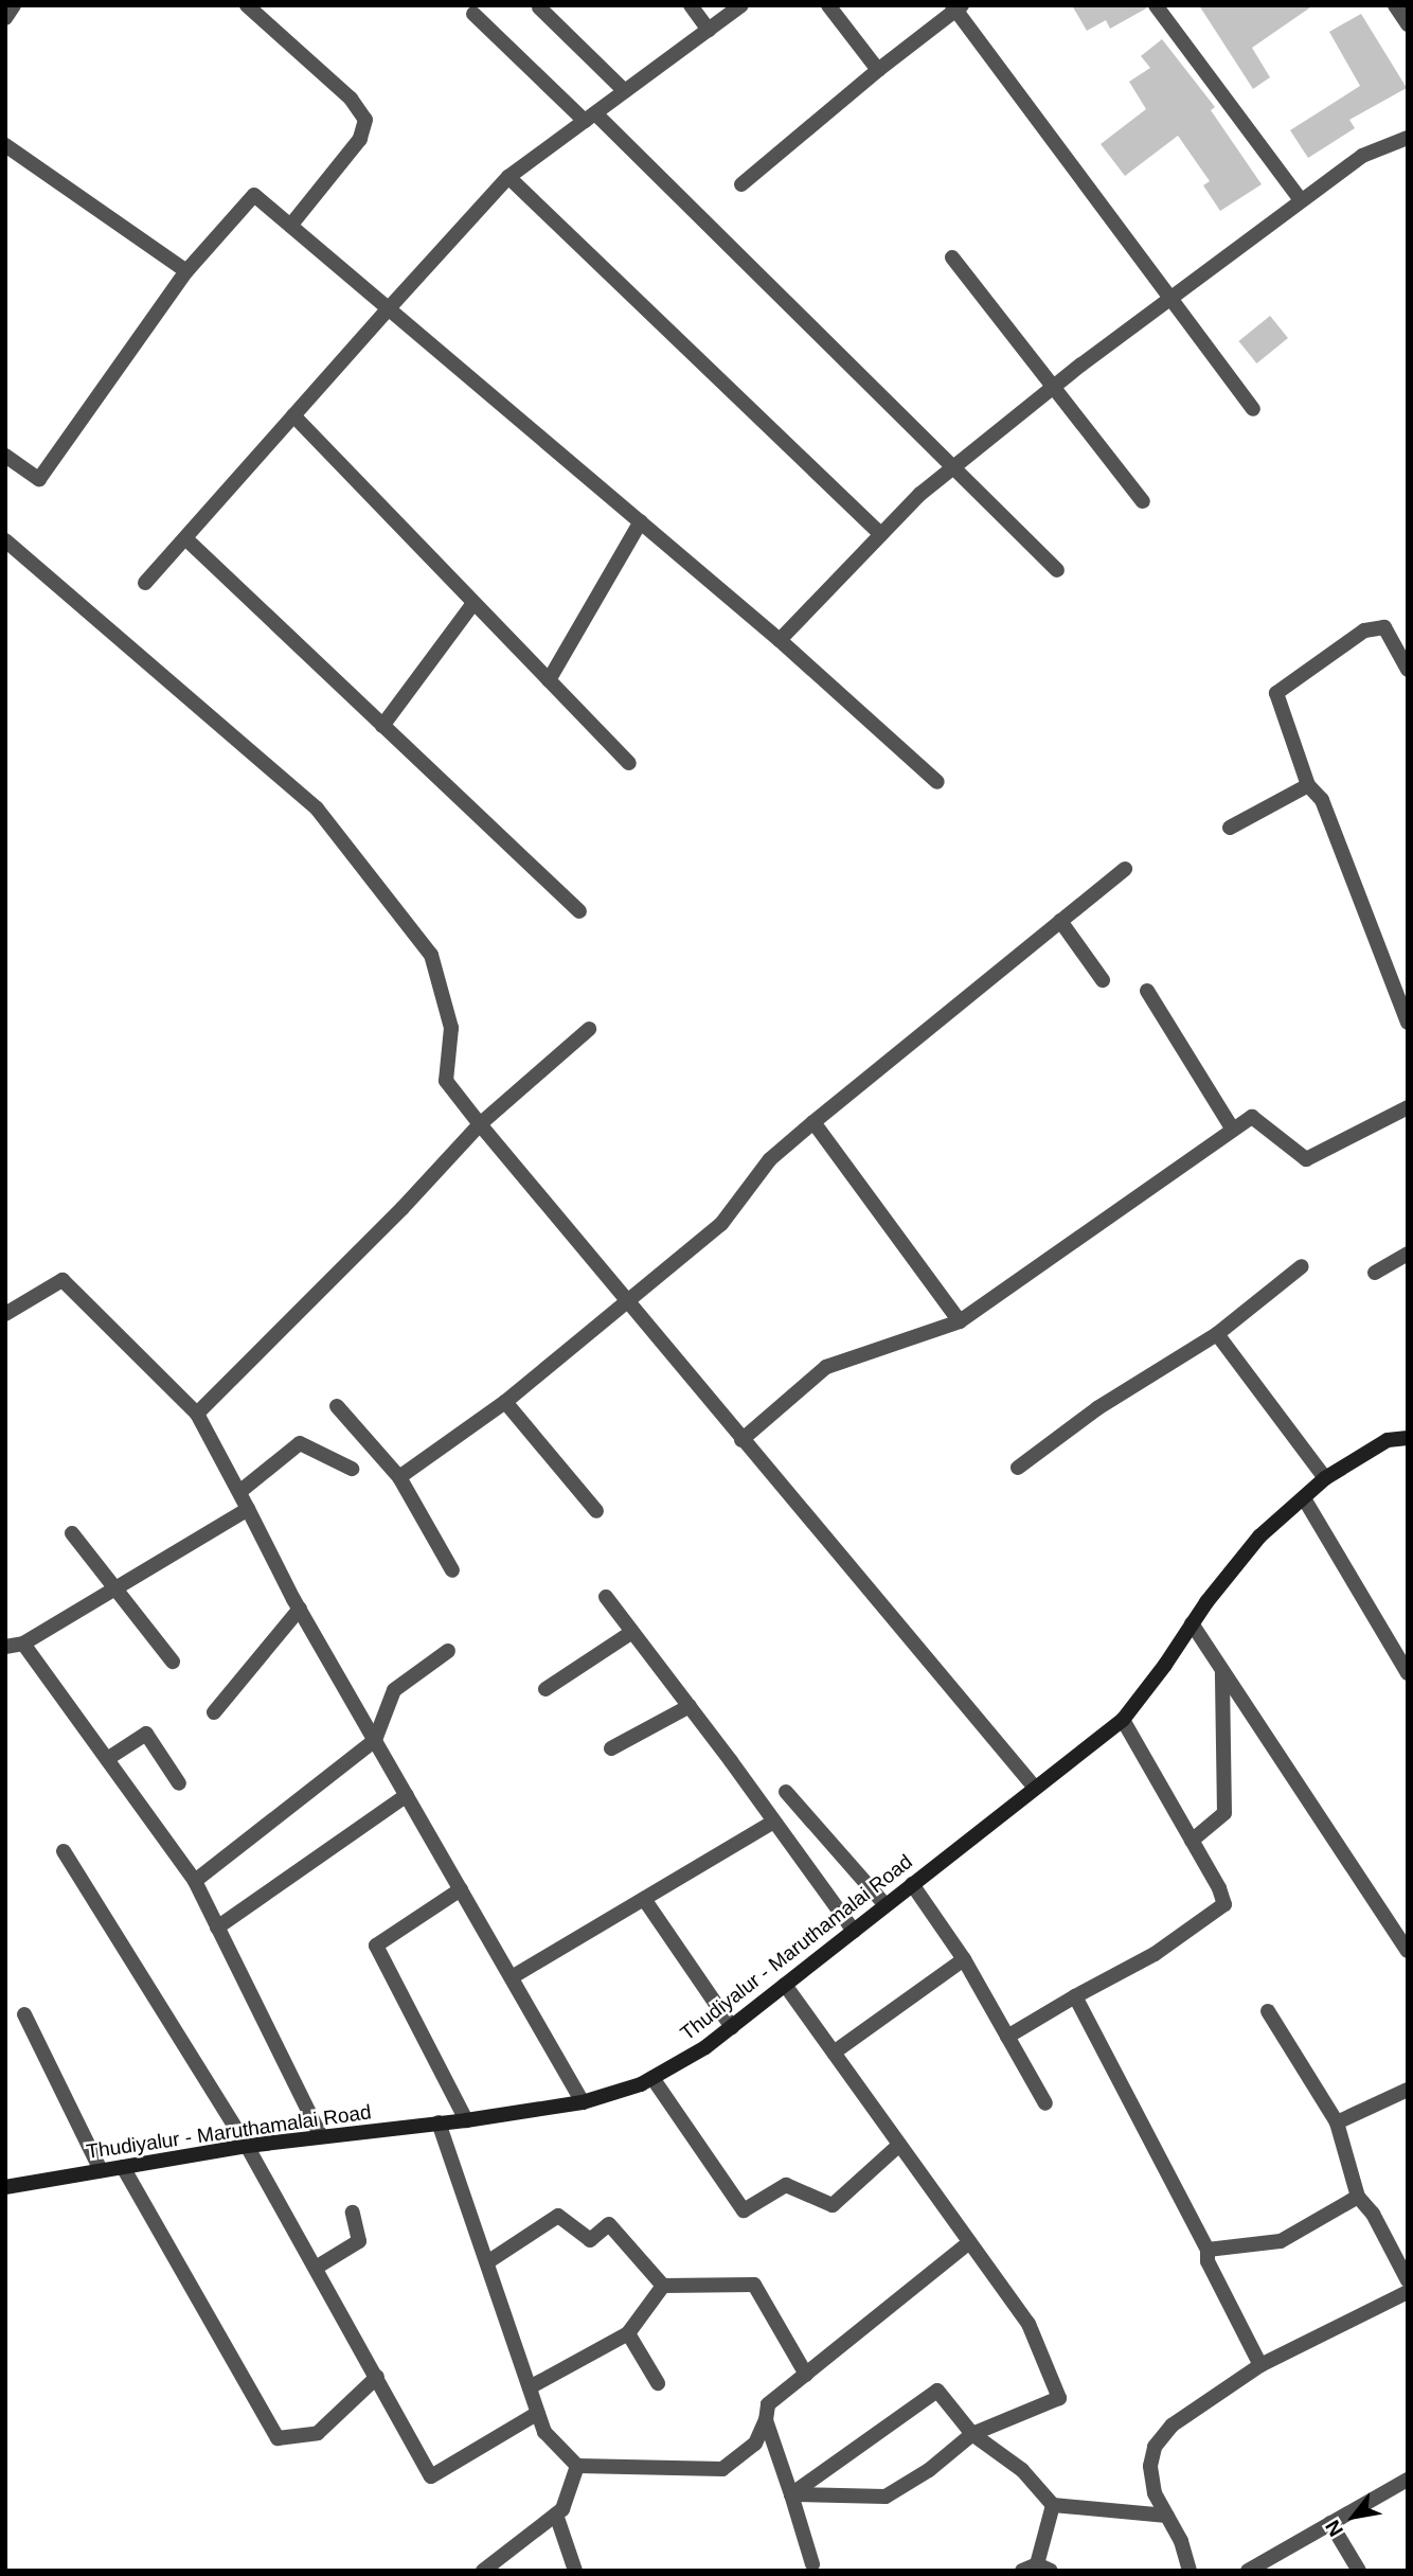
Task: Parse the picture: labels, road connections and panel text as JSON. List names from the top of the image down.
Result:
{
  "streets": {
    "main road": ["Thudiyalur - Maruthamalai Road"]
  },
  "north": "bottom left"
}
